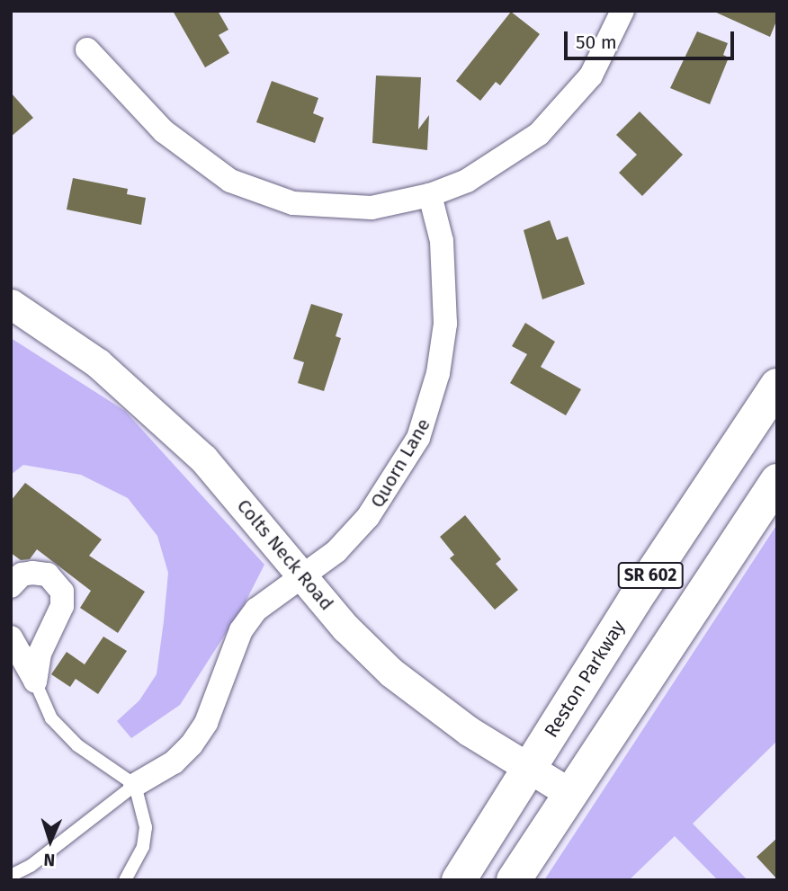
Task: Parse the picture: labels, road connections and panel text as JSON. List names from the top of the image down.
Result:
{
  "streets": {
    "main road": ["SR 602", "Reston Parkway"],
    "street": ["Quorn Lane", "Colts Neck Road"]
  },
  "crossings": [
    ["Quorn Lane", "Colts Neck Road"],
    ["Colts Neck Road", "SR 602"],
    ["Colts Neck Road", "Reston Parkway"]
  ],
  "scale_bar": "50 m",
  "north": "bottom"
}
